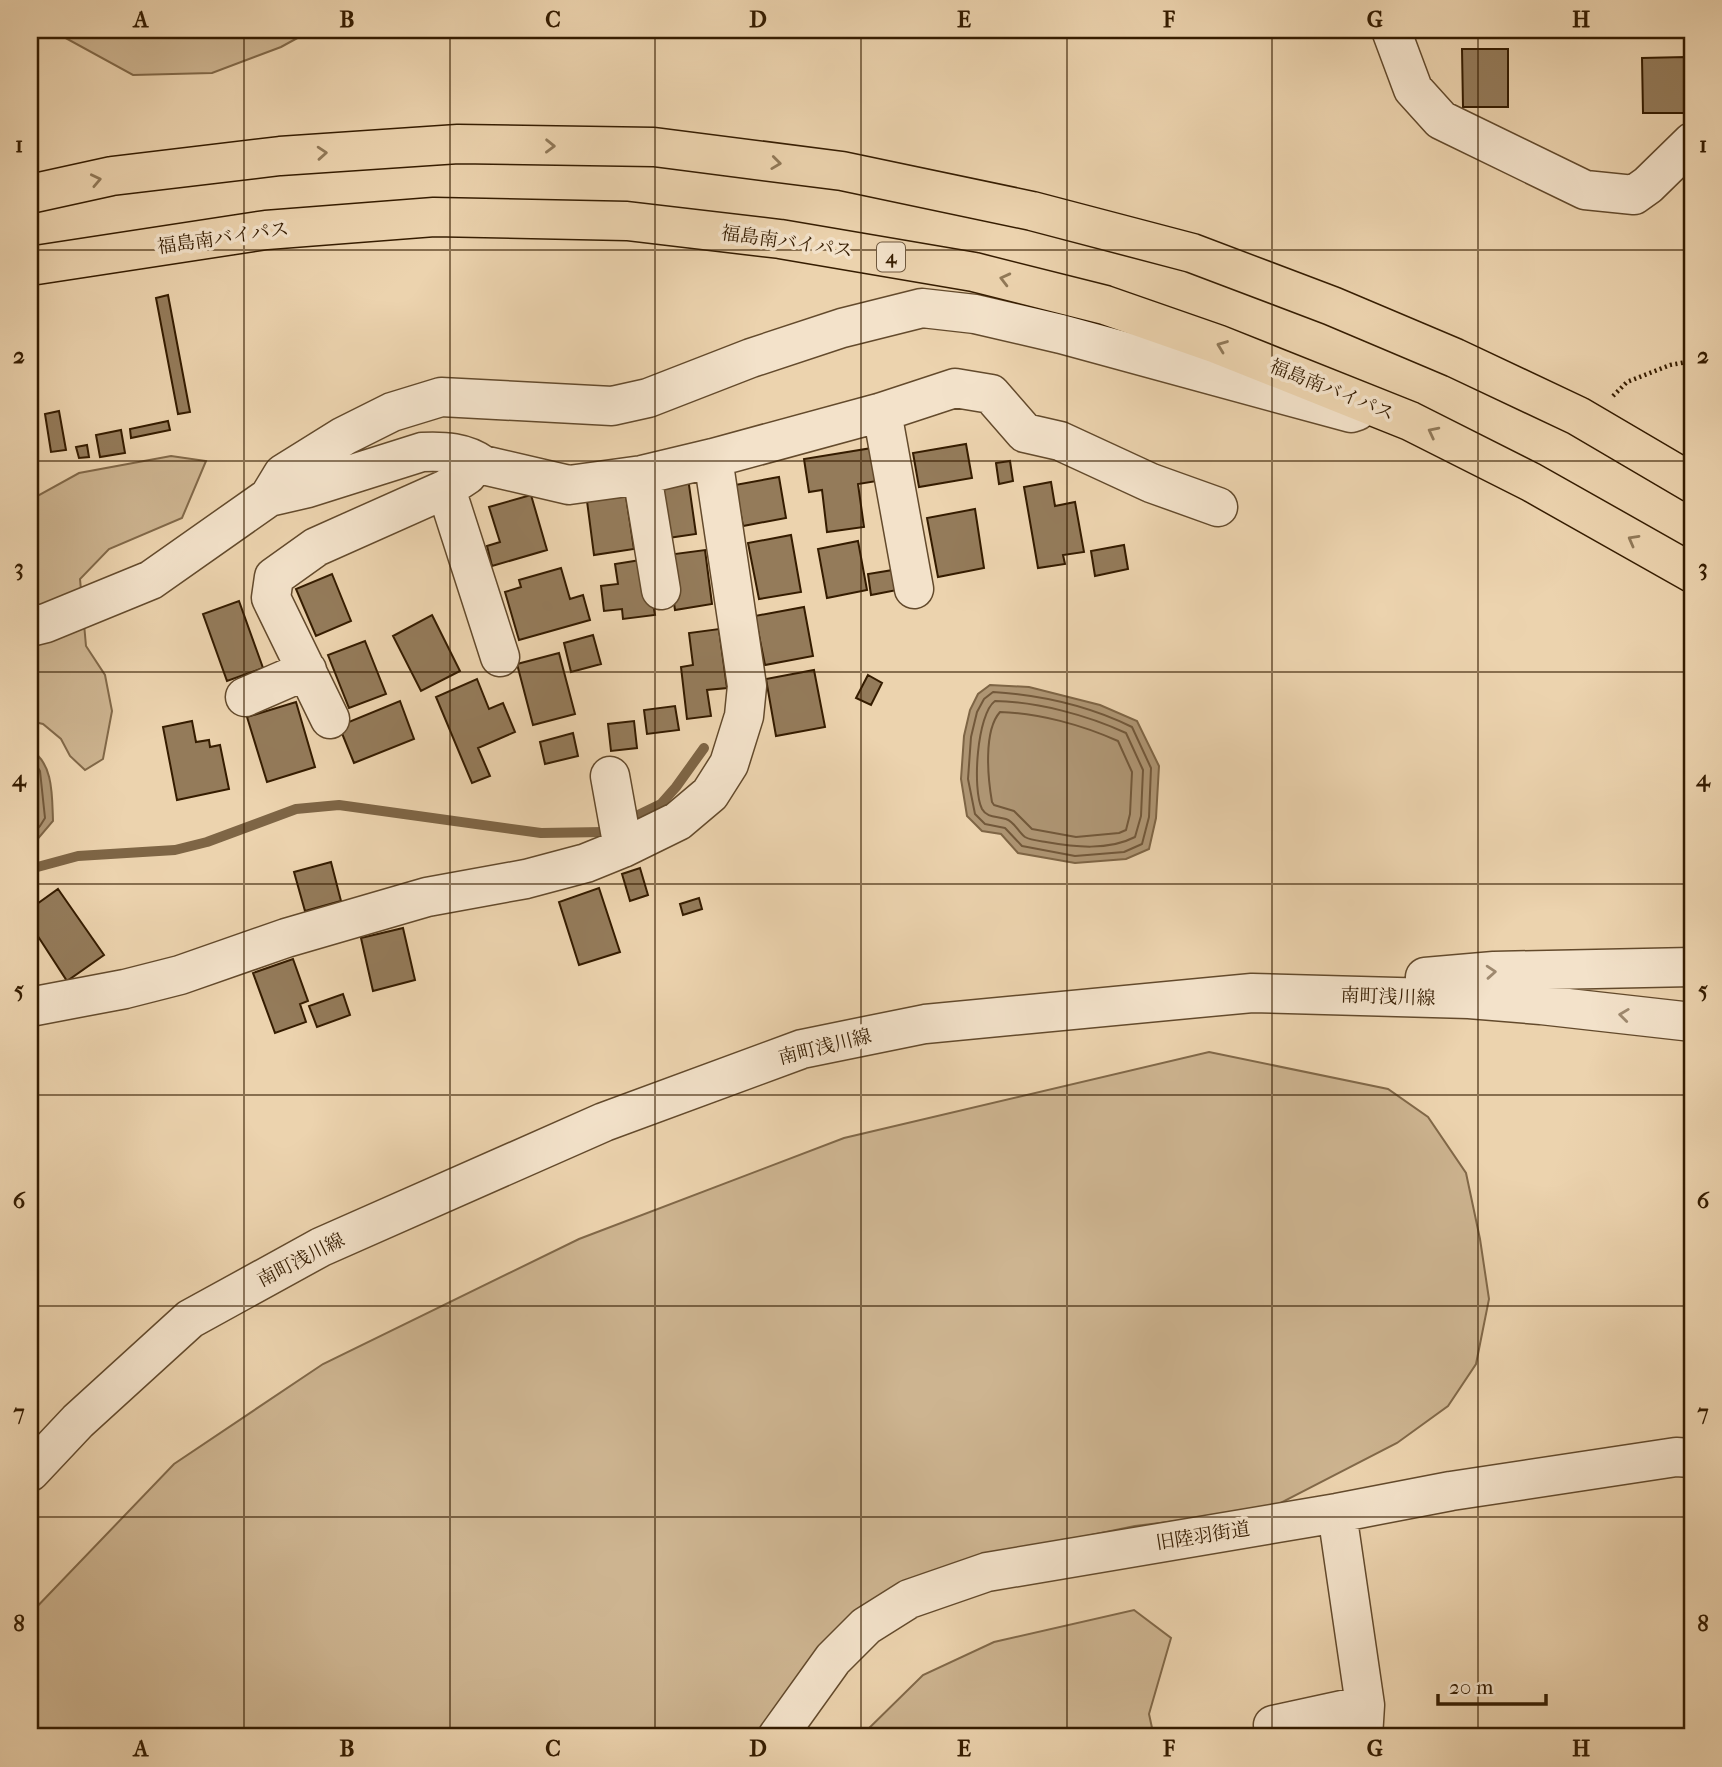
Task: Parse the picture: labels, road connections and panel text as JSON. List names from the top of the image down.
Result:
{
  "streets": {
    "highway": ["福島南バイパス", "4"],
    "street": ["南町浅川線", "旧陸羽街道"]
  },
  "scale_bar": "20 m",
  "grid": {
    "columns": [
      "A",
      "B",
      "C",
      "D",
      "E",
      "F",
      "G",
      "H"
    ],
    "rows": [
      "1",
      "2",
      "3",
      "4",
      "5",
      "6",
      "7",
      "8"
    ]
  }
}
